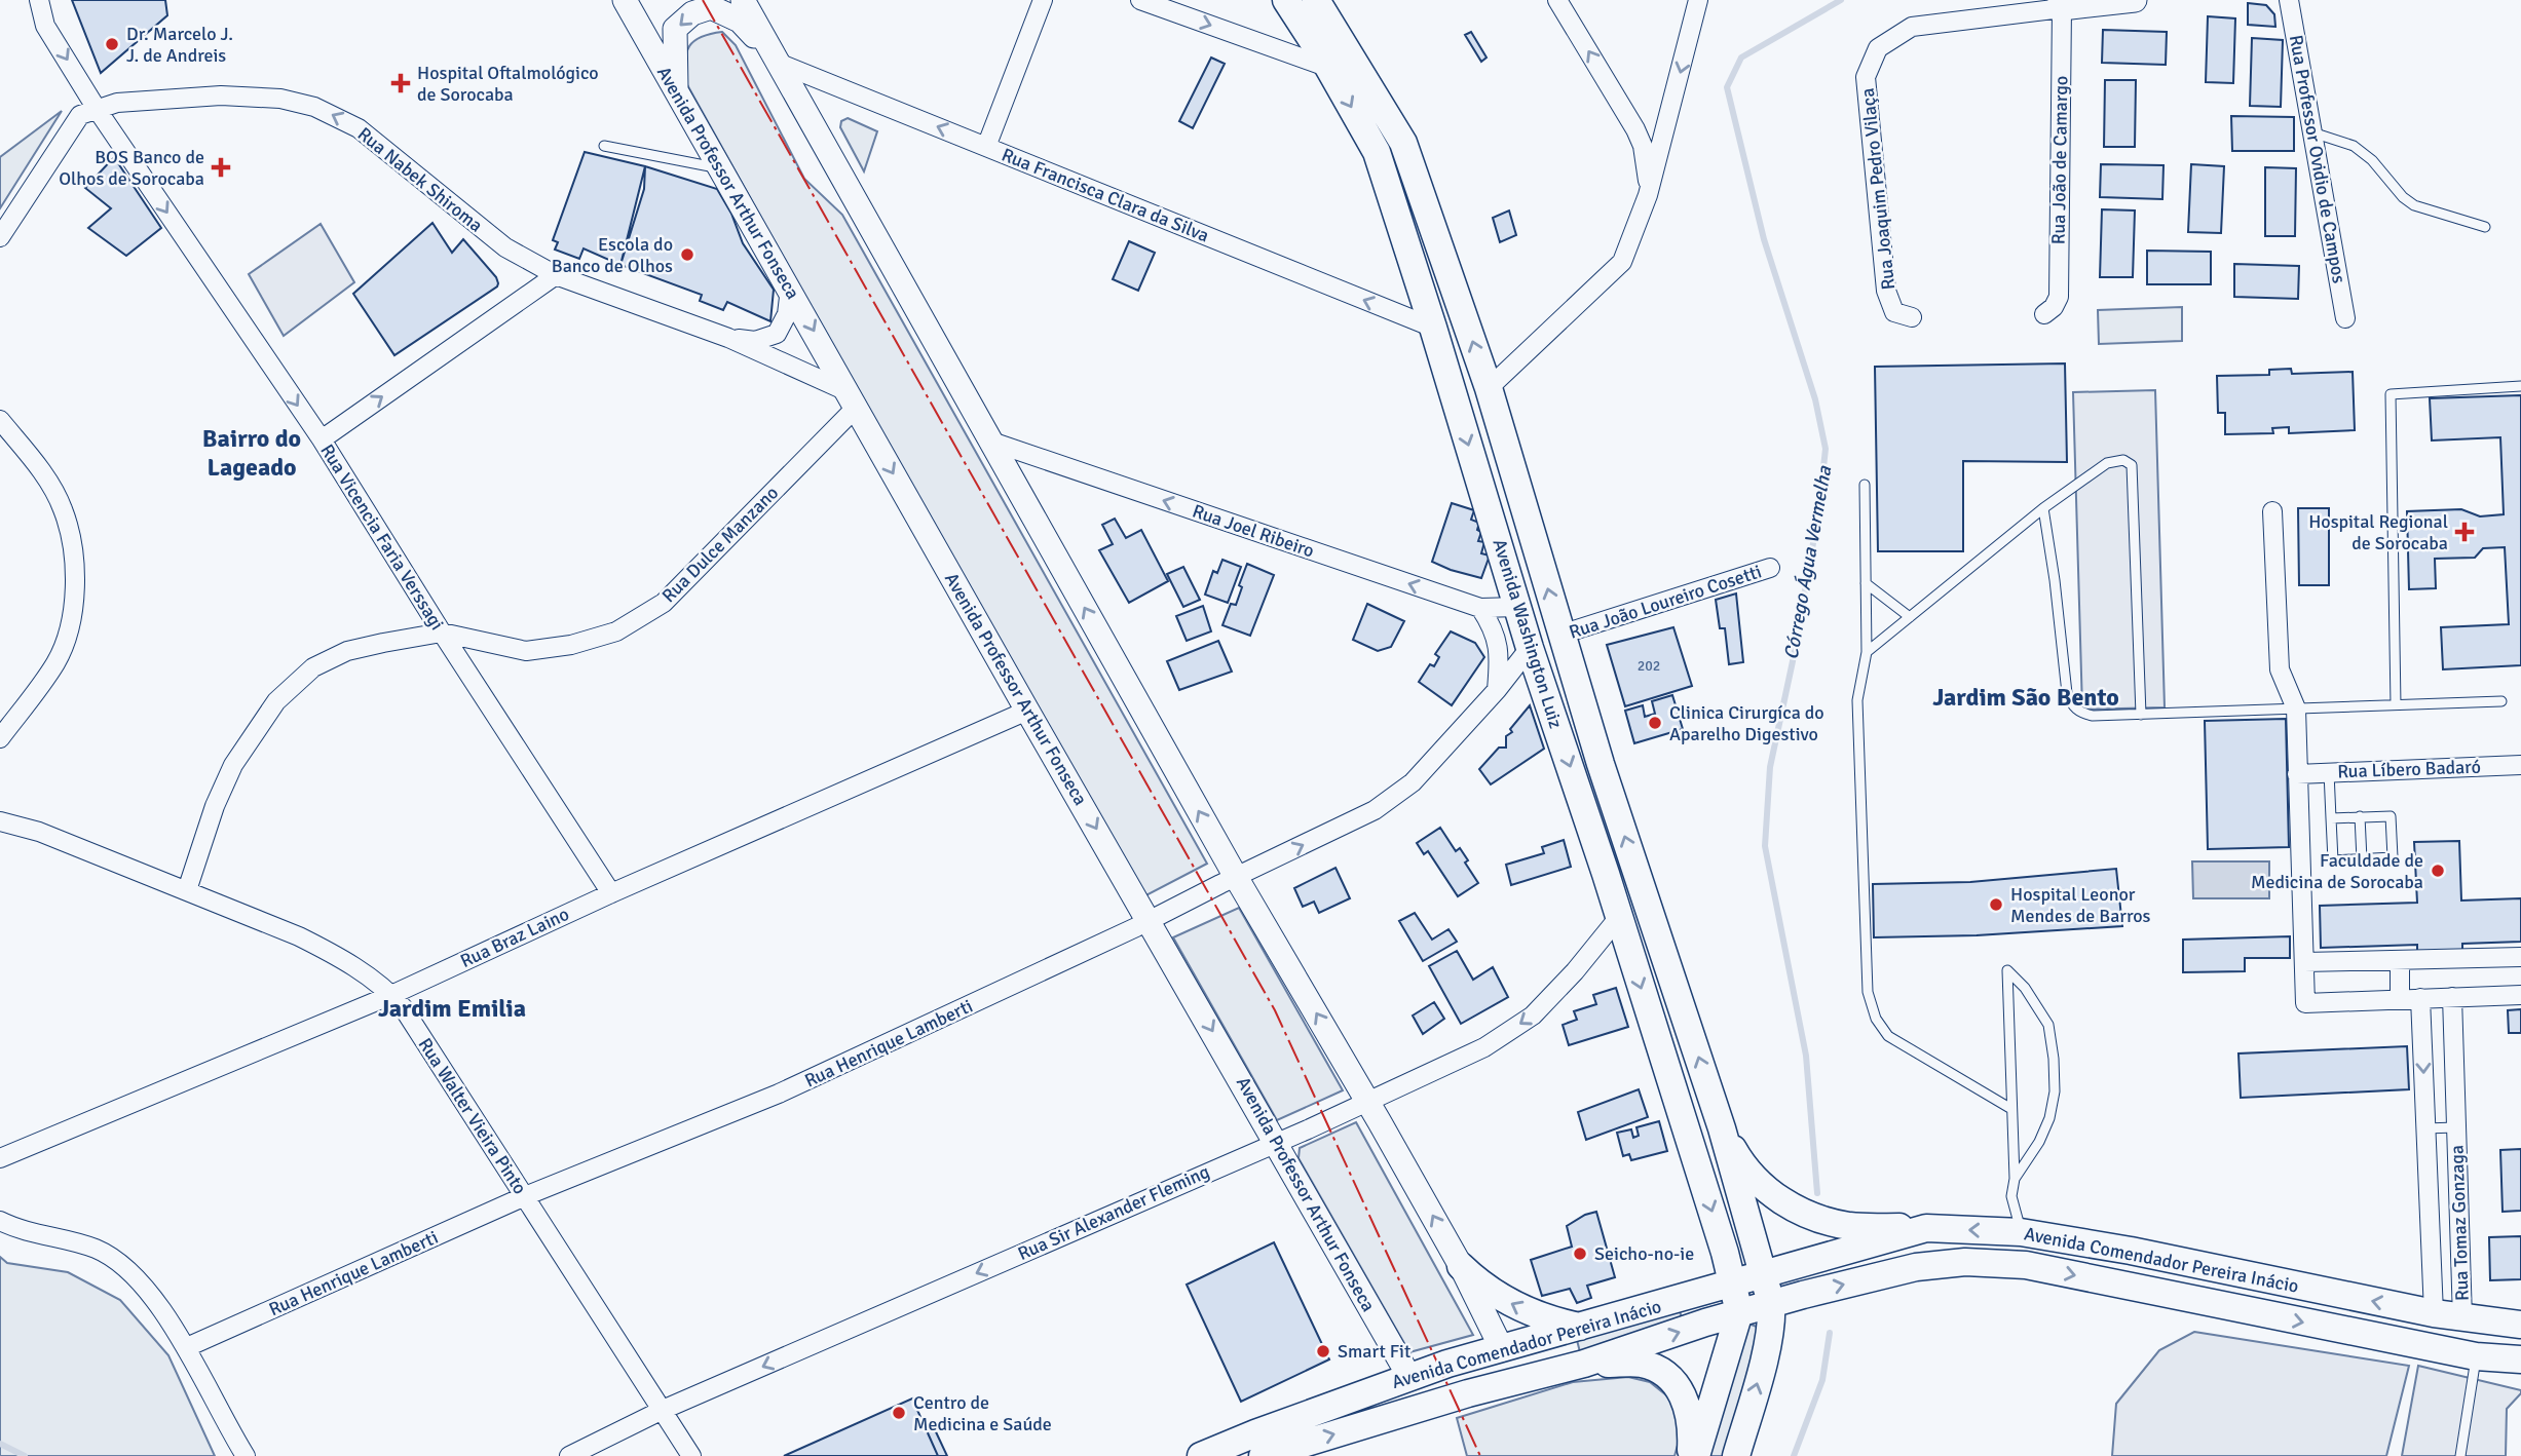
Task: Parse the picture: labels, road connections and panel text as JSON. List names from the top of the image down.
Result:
{
  "streets": {
    "main road": ["Avenida Washington Luiz", "Avenida Comendador Pereira Inácio"],
    "street": [
      "Rua Professor Ovidio de Campos",
      "Rua João de Camargo",
      "Rua Nabek Shiroma",
      "Avenida Professor Arthur Fonseca",
      "Rua Joaquim Pedro Vilaça",
      "Rua Francisca Clara da Silva",
      "Rua Joel Ribeiro",
      "Rua Vicencia Faria Verssagi",
      "Rua Dulce Manzano",
      "Rua João Loureiro Cosetti",
      "Rua Líbero Badaró",
      "Rua Braz Laino",
      "Rua Henrique Lamberti",
      "Rua Walter Vieira Pinto",
      "Rua Sir Alexander Fleming",
      "Rua Tomaz Gonzaga"
    ]
  },
  "crossings": [
    ["Rua João de Camargo", "Rua Joaquim Pedro Vilaça"],
    ["Rua Nabek Shiroma", "Avenida Professor Arthur Fonseca"],
    ["Rua Nabek Shiroma", "Rua Vicencia Faria Verssagi"],
    ["Rua Nabek Shiroma", "Rua Dulce Manzano"],
    ["Avenida Professor Arthur Fonseca", "Rua Dulce Manzano"],
    ["Avenida Professor Arthur Fonseca", "Rua Braz Laino"],
    ["Avenida Professor Arthur Fonseca", "Rua Henrique Lamberti"],
    ["Avenida Professor Arthur Fonseca", "Rua Sir Alexander Fleming"],
    ["Avenida Professor Arthur Fonseca", "Avenida Comendador Pereira Inácio"],
    ["Rua Francisca Clara da Silva", "Avenida Washington Luiz"],
    ["Rua Joel Ribeiro", "Avenida Washington Luiz"],
    ["Rua Vicencia Faria Verssagi", "Rua Dulce Manzano"],
    ["Rua Vicencia Faria Verssagi", "Rua Braz Laino"],
    ["Rua Dulce Manzano", "Rua Walter Vieira Pinto"],
    ["Rua João Loureiro Cosetti", "Avenida Washington Luiz"],
    ["Avenida Washington Luiz", "Rua Henrique Lamberti"],
    ["Avenida Washington Luiz", "Rua Sir Alexander Fleming"],
    ["Avenida Washington Luiz", "Avenida Comendador Pereira Inácio"],
    ["Rua Braz Laino", "Rua Walter Vieira Pinto"],
    ["Rua Henrique Lamberti", "Rua Walter Vieira Pinto"],
    ["Rua Walter Vieira Pinto", "Rua Sir Alexander Fleming"],
    ["Rua Tomaz Gonzaga", "Avenida Comendador Pereira Inácio"]
  ],
  "one_way": [
    "Rua Nabek Shiroma",
    "Rua Francisca Clara da Silva",
    "Rua Joel Ribeiro",
    "Rua Vicencia Faria Verssagi",
    "Rua Sir Alexander Fleming"
  ],
  "districts": ["Bairro do Lageado", "Jardim São Bento", "Jardim Emilia"],
  "water": ["Córrego Água Vermelha"],
  "places": {
    "other": [
      "Dr. Marcelo J. J. de Andreis",
      "Escola do Banco de Olhos",
      "Clinica Cirurgíca do Aparelho Digestivo",
      "Faculdade de Medicina de Sorocaba",
      "Hospital Leonor Mendes de Barros",
      "Seicho-no-ie",
      "Smart Fit",
      "Centro de Medicina e Saúde"
    ],
    "health": ["Hospital Oftalmológico de Sorocaba", "BOS Banco de Olhos de Sorocaba", "Hospital Regional de Sorocaba"]
  },
  "house_numbers": ["202"]
}
